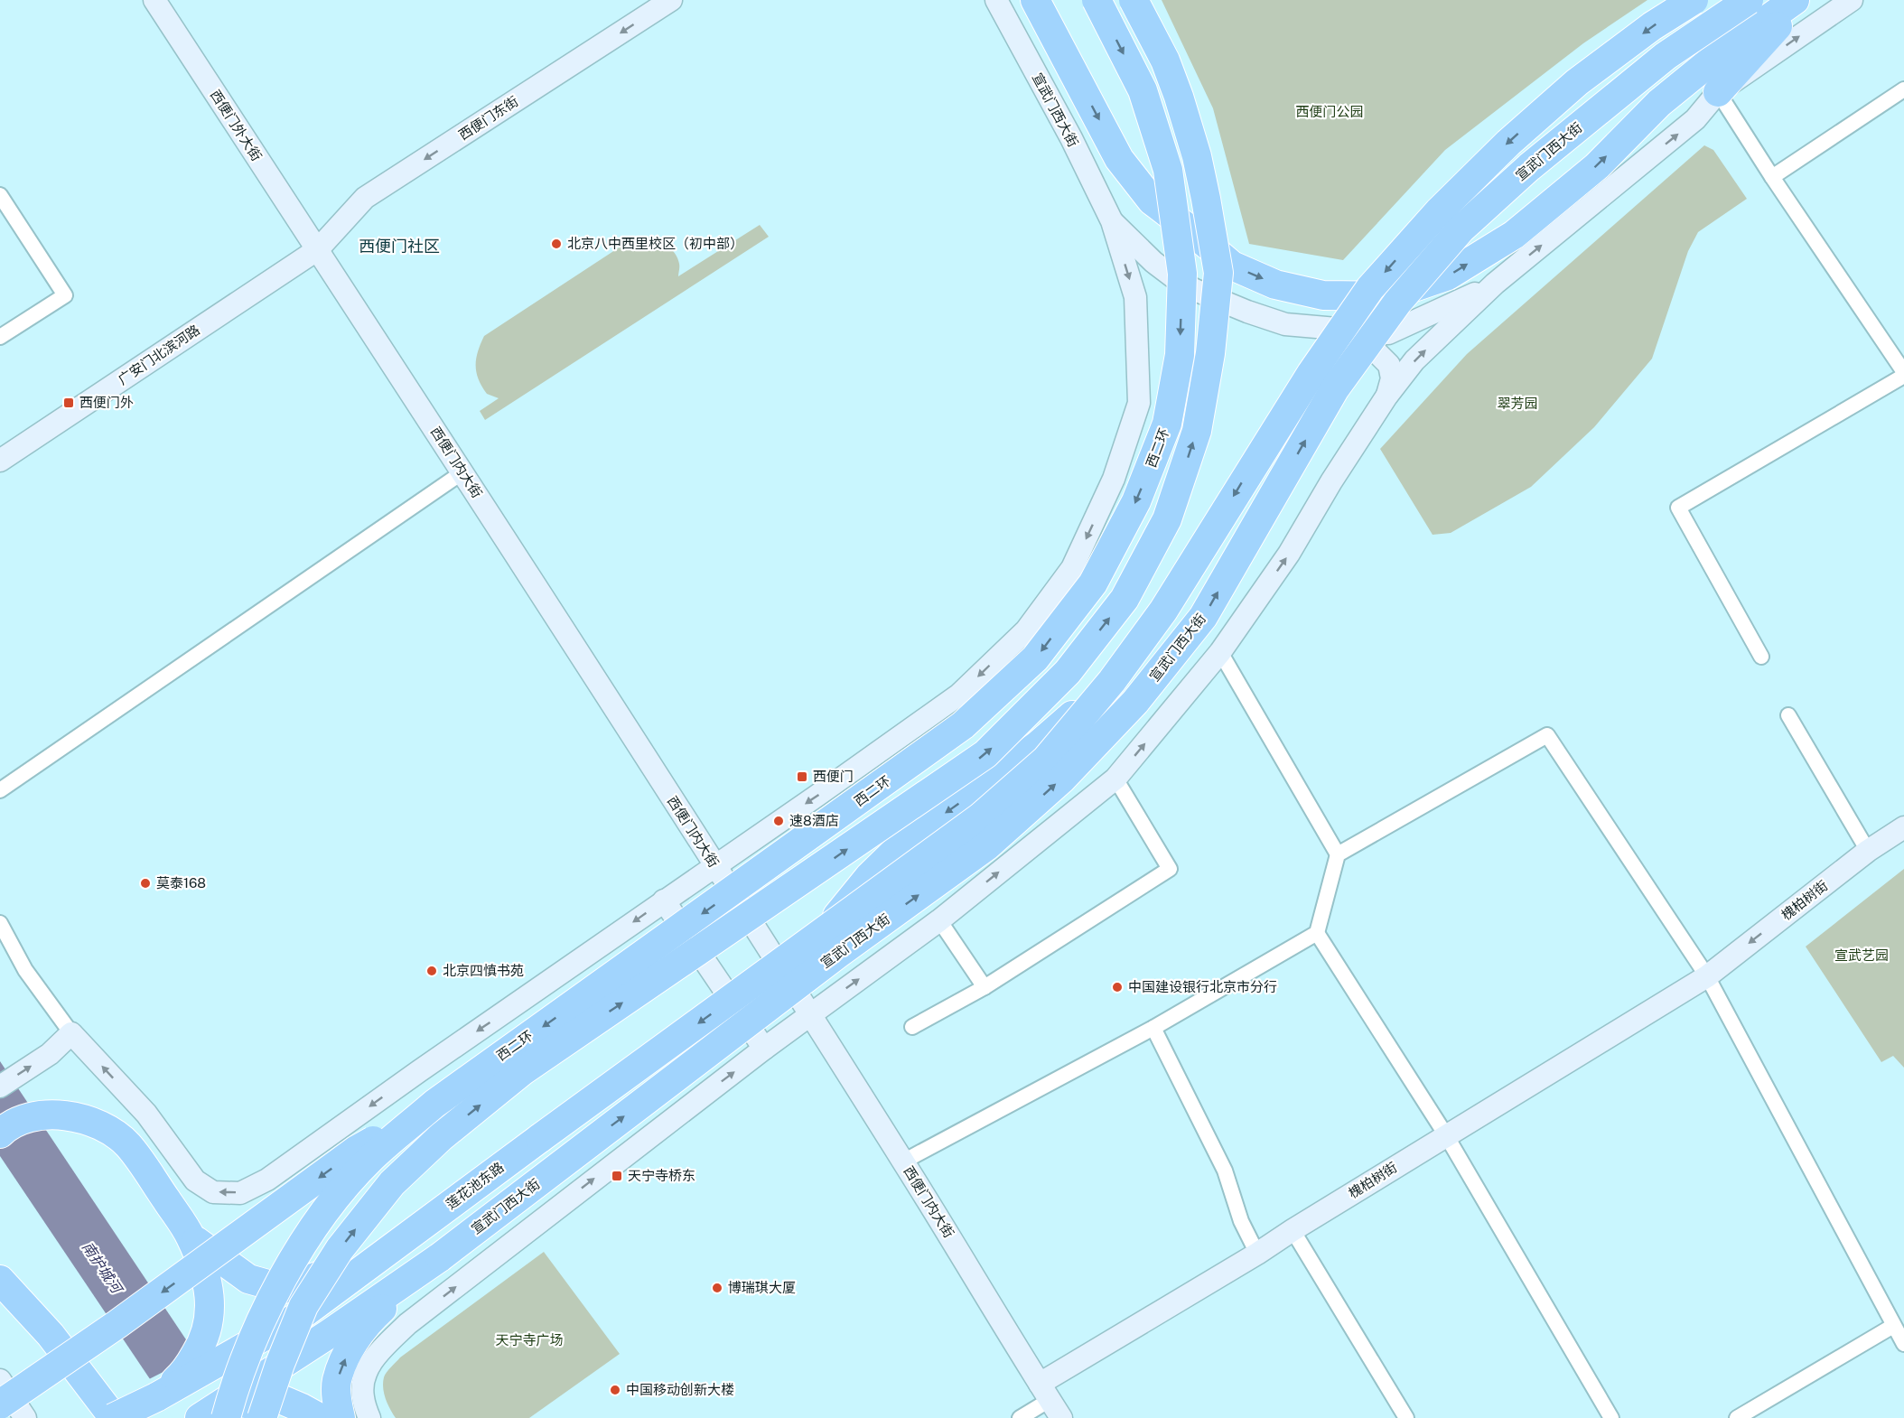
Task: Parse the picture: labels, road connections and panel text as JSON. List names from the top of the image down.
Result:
{
  "streets": {
    "highway": ["宣武门西大街", "西二环", "莲花池东路"],
    "street": [
      "西便门东街",
      "西便门外大街",
      "广安门北滨河路",
      "西便门内大街",
      "槐柏树街"
    ]
  },
  "crossings": [
    ["宣武门西大街", "西便门内大街"],
    ["宣武门西大街", "莲花池东路"],
    ["西便门东街", "西便门外大街"],
    ["西便门东街", "广安门北滨河路"],
    ["西便门东街", "西便门内大街"],
    ["西便门外大街", "广安门北滨河路"],
    ["西便门外大街", "西便门内大街"],
    ["广安门北滨河路", "西便门内大街"],
    ["西便门内大街", "槐柏树街"]
  ],
  "one_way": ["西便门东街", "莲花池东路"],
  "districts": ["西便门社区"],
  "water": ["南护城河"],
  "parks": [
    "西便门公园",
    "翠芳园",
    "宣武艺园",
    "天宁寺广场"
  ],
  "places": {
    "other": [
      "北京八中西里校区（初中部）",
      "速8酒店",
      "莫泰168",
      "北京四慎书苑",
      "中国建设银行北京市分行",
      "博瑞琪大厦",
      "中国移动创新大楼"
    ],
    "transit": ["西便门外", "西便门", "天宁寺桥东"]
  }
}
